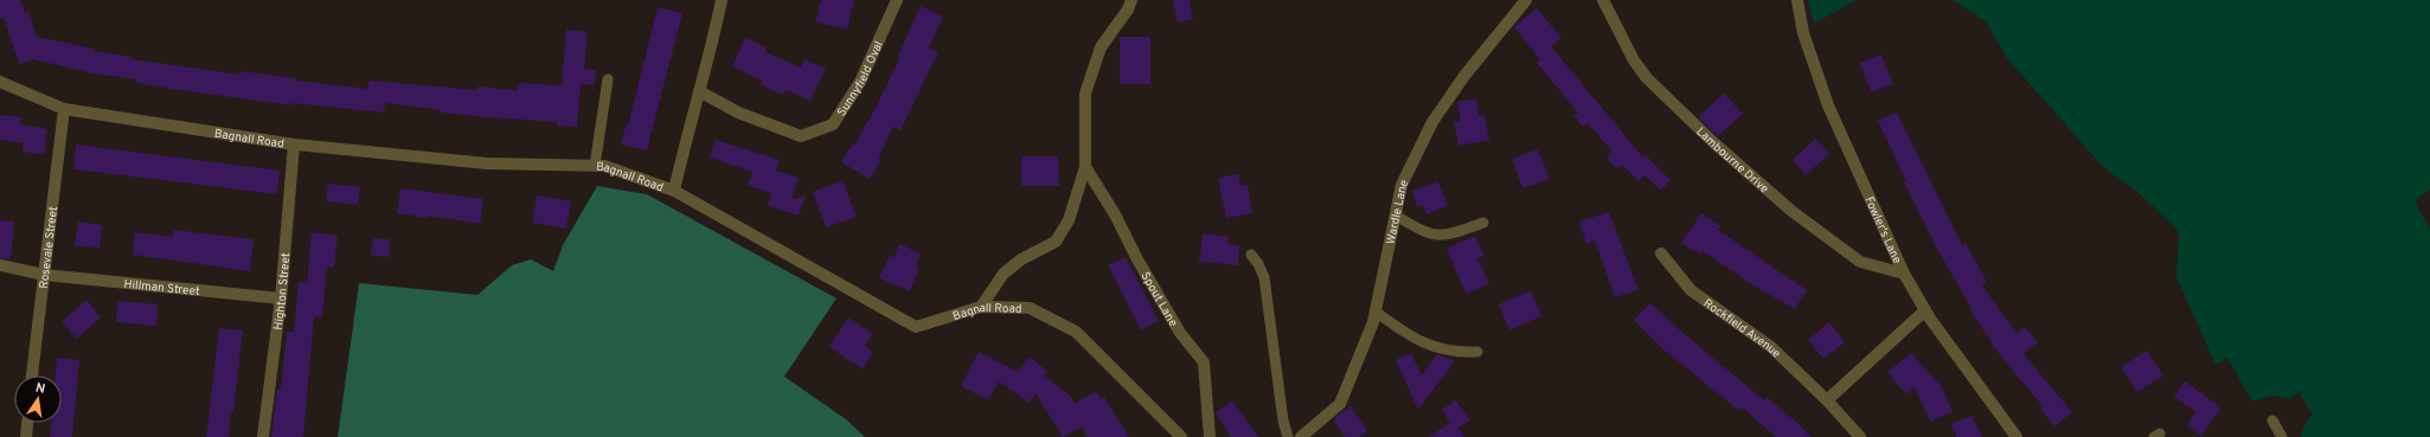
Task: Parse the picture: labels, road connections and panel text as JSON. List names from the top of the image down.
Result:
{
  "streets": {
    "street": [
      "Sunnyfield Oval",
      "Bagnall Road",
      "Lambourne Drive",
      "Wardle Lane",
      "Fowler's Lane",
      "Rosevale Street",
      "Hillman Street",
      "Highton Street",
      "Spout Lane",
      "Rockfield Avenue"
    ]
  },
  "crossings": [
    ["Bagnall Road", "Rosevale Street"],
    ["Bagnall Road", "Highton Street"],
    ["Lambourne Drive", "Fowler's Lane"],
    ["Rosevale Street", "Hillman Street"],
    ["Hillman Street", "Highton Street"]
  ],
  "north": "top"
}
